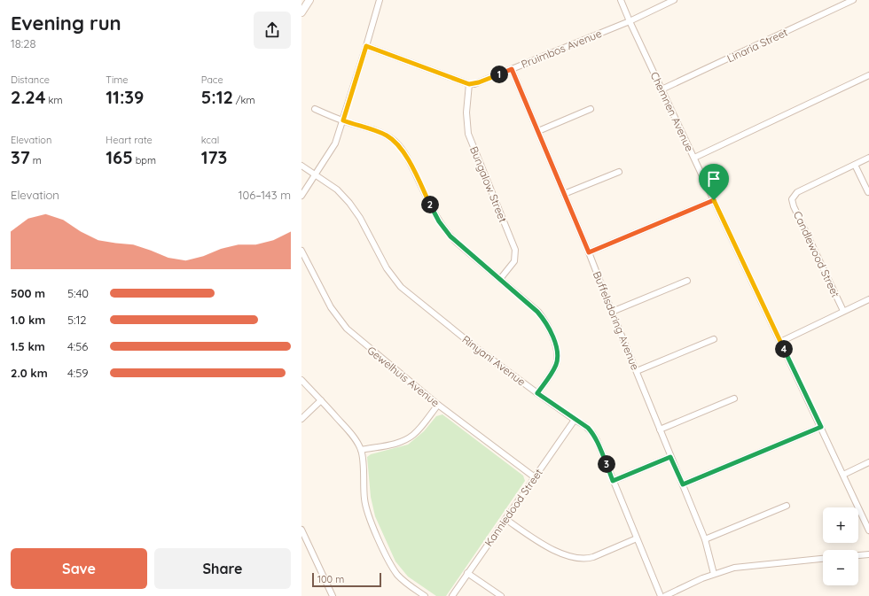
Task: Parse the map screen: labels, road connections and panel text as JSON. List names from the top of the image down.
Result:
{
  "streets": {
    "street": [
      "Linaria Street",
      "Pruimbos Avenue",
      "Chemnen Avenue",
      "Bungalow Street",
      "Candlewood Street",
      "Buffelsdoring Avenue",
      "Rinyani Avenue",
      "Gewelhuis Avenue",
      "Kanniedood Street"
    ]
  },
  "crossings": [
    ["Linaria Street", "Chemnen Avenue"],
    ["Pruimbos Avenue", "Chemnen Avenue"],
    ["Pruimbos Avenue", "Bungalow Street"],
    ["Pruimbos Avenue", "Buffelsdoring Avenue"],
    ["Rinyani Avenue", "Kanniedood Street"],
    ["Gewelhuis Avenue", "Kanniedood Street"]
  ],
  "scale_bar": "100 m",
  "page": {
    "heading": ["Evening run", "18:28"],
    "stats": [
      ["Distance", "2.24 km"],
      ["Time", "11:39"],
      ["Pace", "5:12 /km"],
      ["Elevation", "37 m"],
      ["Heart rate", "165 bpm"],
      ["kcal", "173"]
    ],
    "pins": [
      "1",
      "2",
      "4",
      "3"
    ],
    "chart": ["Elevation", "106–143 m"],
    "list": [
      {
        "name": "500 m",
        "note": "5:40"
      },
      {
        "name": "1.0 km",
        "note": "5:12"
      },
      {
        "name": "1.5 km",
        "note": "4:56"
      },
      {
        "name": "2.0 km",
        "note": "4:59"
      }
    ],
    "map_buttons": ["+", "−"],
    "buttons": ["Save", "Share"],
    "scale": "100 m"
  }
}
